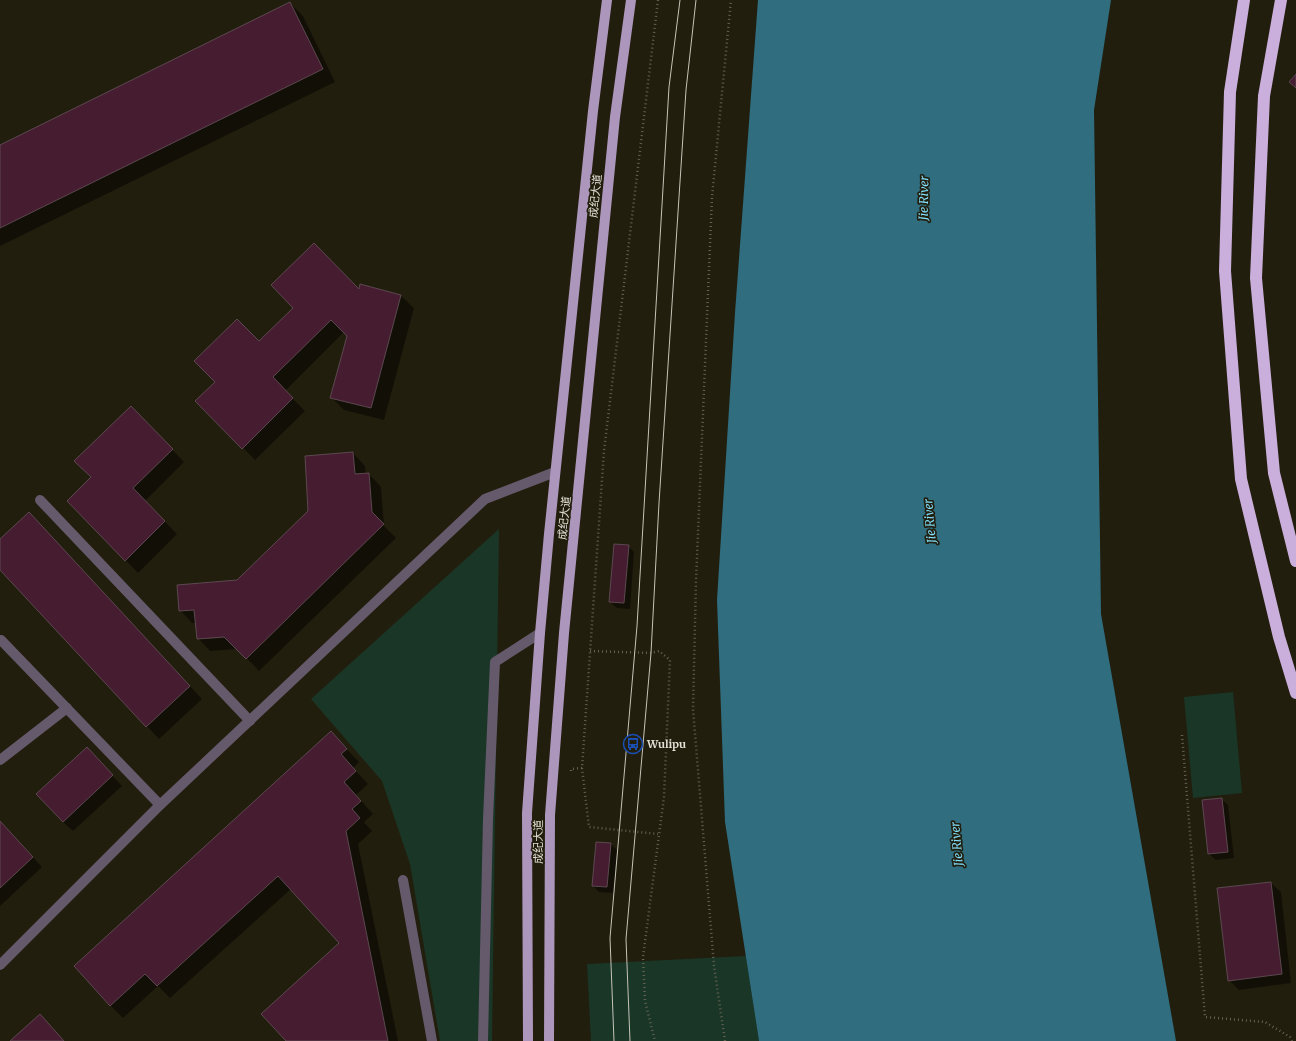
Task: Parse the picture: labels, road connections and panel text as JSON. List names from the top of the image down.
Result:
{
  "streets": {
    "main road": ["成纪大道"]
  },
  "water": ["Jie River"],
  "places": {
    "bus stop": ["Wulipu"]
  }
}
